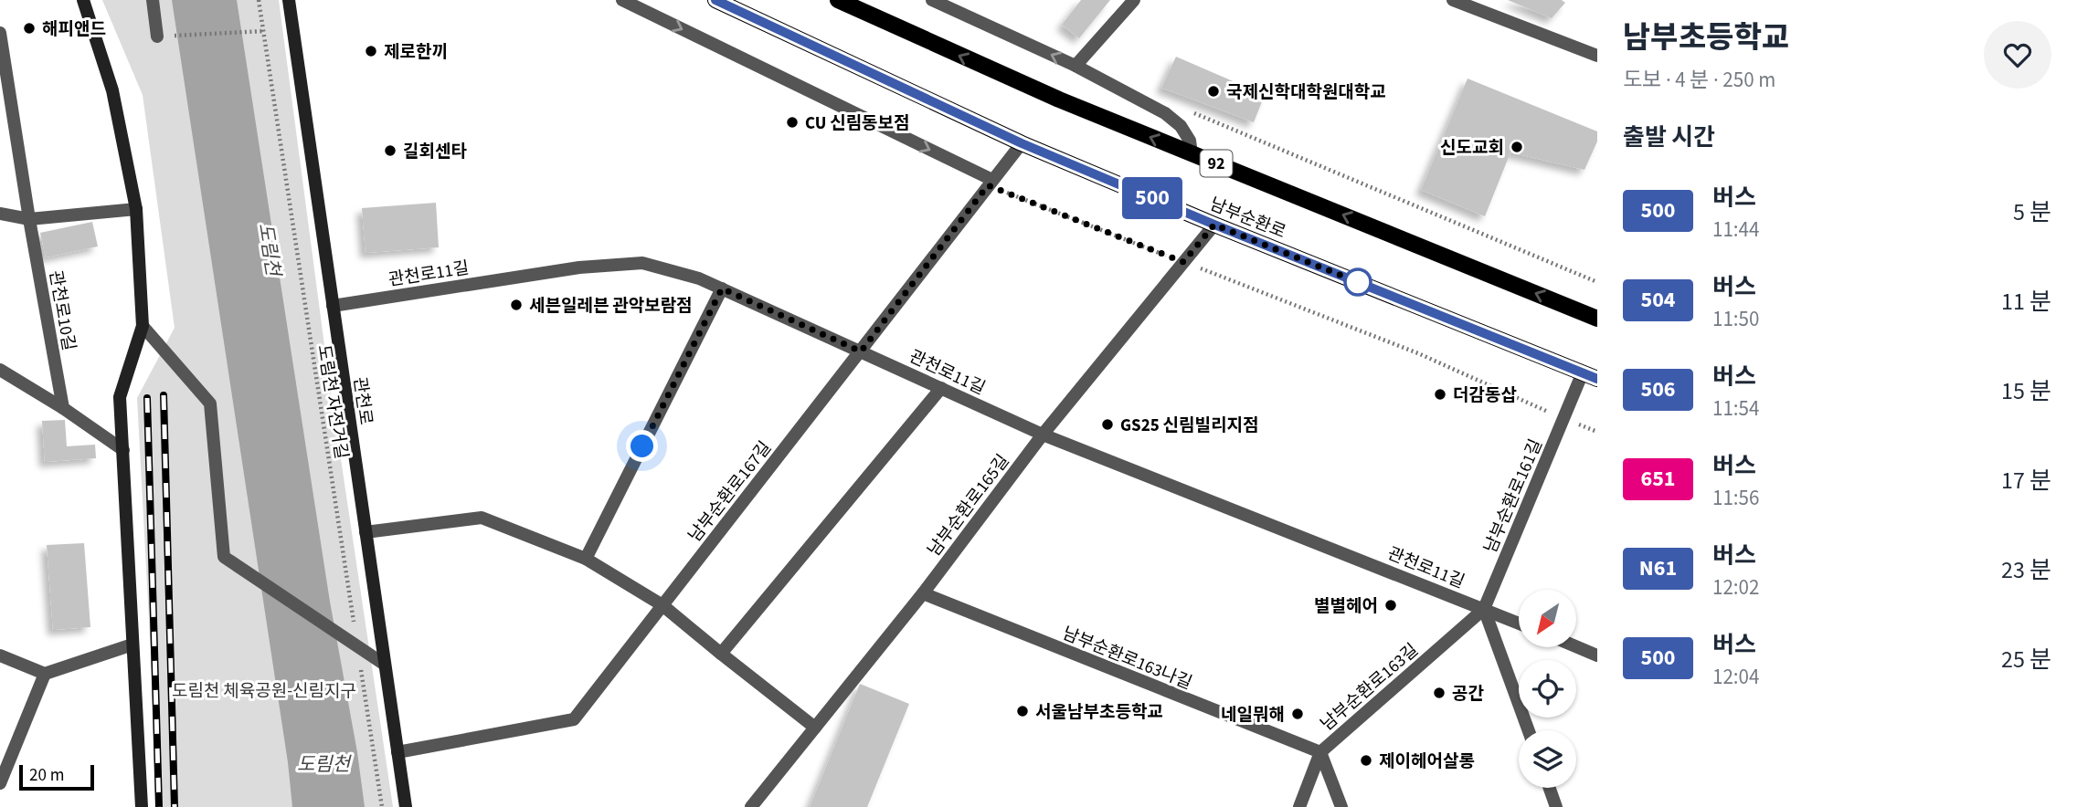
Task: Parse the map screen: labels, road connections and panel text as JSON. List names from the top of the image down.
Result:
{
  "streets": {
    "main road": ["92", "남부순환로", "관천로"],
    "street": [
      "관천로11길",
      "관천로10길",
      "남부순환로167길",
      "남부순환로161길",
      "남부순환로165길",
      "남부순환로163나길",
      "남부순환로163길"
    ],
    "path": ["도림천 자전거길"]
  },
  "crossings": [
    ["남부순환로", "남부순환로167길"],
    ["남부순환로", "남부순환로161길"],
    ["남부순환로", "남부순환로165길"],
    ["관천로11길", "관천로"],
    ["관천로11길", "남부순환로167길"],
    ["관천로11길", "남부순환로161길"],
    ["관천로11길", "남부순환로165길"],
    ["관천로11길", "남부순환로163길"],
    ["관천로", "남부순환로167길"],
    ["남부순환로161길", "남부순환로163길"],
    ["남부순환로165길", "남부순환로163나길"],
    ["남부순환로163나길", "남부순환로163길"]
  ],
  "water": ["도림천"],
  "parks": ["도림천 체육공원-신림지구"],
  "places": [
    "해피앤드",
    "제로한끼",
    "국제신학대학원대학교",
    "CU 신림동보점",
    "신도교회",
    "길회센타",
    "세븐일레븐 관악보람점",
    "더감동삽",
    "GS25 신림빌리지점",
    "별별헤어",
    "공간",
    "서울남부초등학교",
    "네일뭐해",
    "제이헤어살롱"
  ],
  "lines": ["bus line 500"],
  "scale_bar": "20 m",
  "north": "bottom left",
  "page": {
    "on_map": "500",
    "heading": [
      ["남부초등학교", "도보 · 4 분 · 250 m"],
      "출발 시간"
    ],
    "list": [
      {
        "mark": "500",
        "name": "버스",
        "note": "11:44",
        "value": "5 분"
      },
      {
        "mark": "504",
        "name": "버스",
        "note": "11:50",
        "value": "11 분"
      },
      {
        "mark": "506",
        "name": "버스",
        "note": "11:54",
        "value": "15 분"
      },
      {
        "mark": "651",
        "name": "버스",
        "note": "11:56",
        "value": "17 분"
      },
      {
        "mark": "N61",
        "name": "버스",
        "note": "12:02",
        "value": "23 분"
      },
      {
        "mark": "500",
        "name": "버스",
        "note": "12:04",
        "value": "25 분"
      }
    ],
    "scale": "20 m"
  }
}
